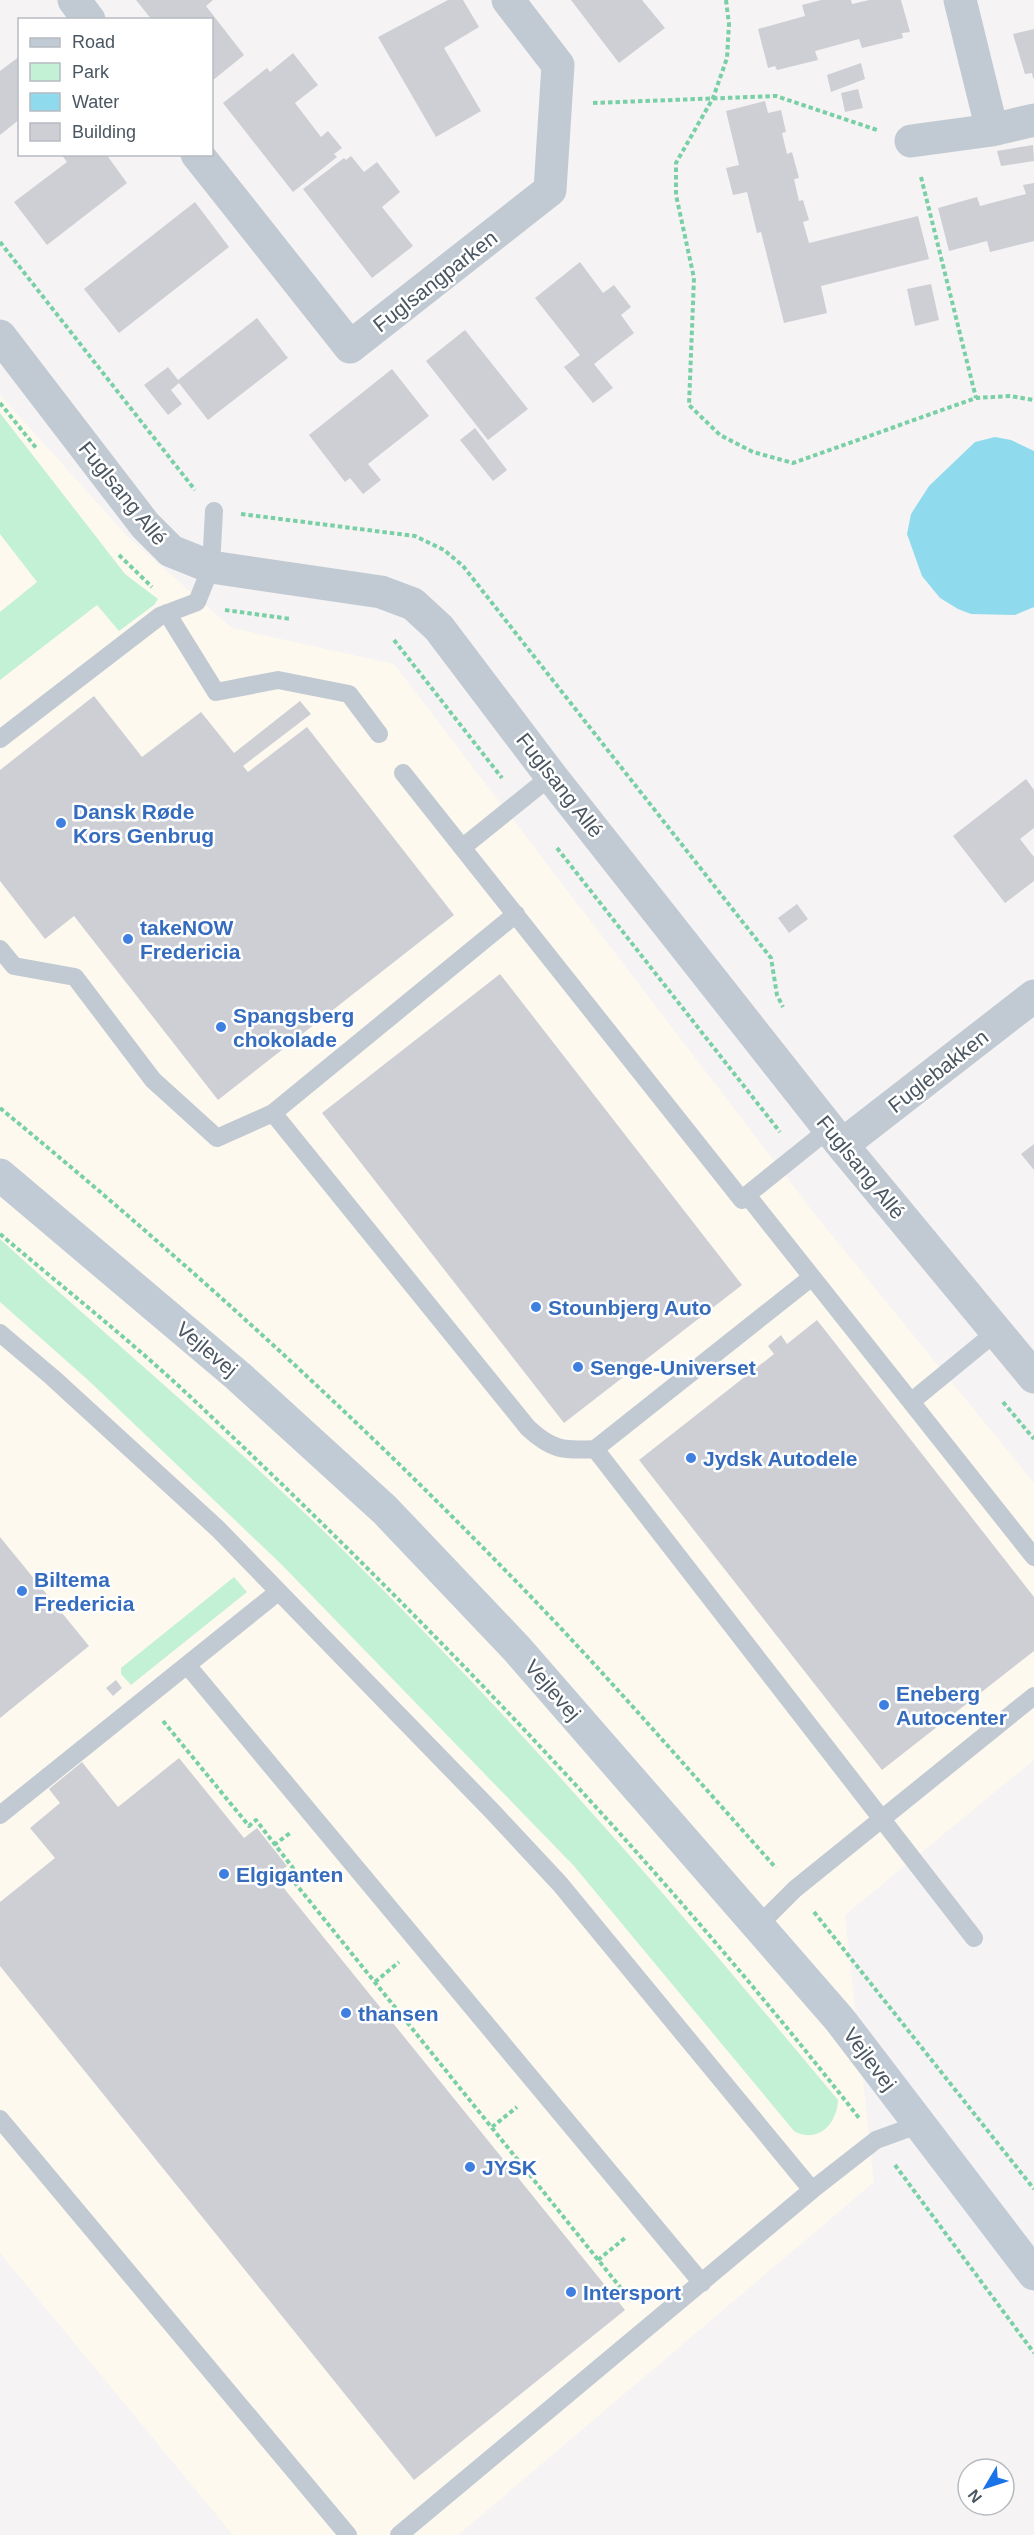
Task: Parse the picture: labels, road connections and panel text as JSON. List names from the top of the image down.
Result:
{
  "streets": {
    "street": [
      "Fuglsangparken",
      "Fuglsang Allé",
      "Fuglebakken",
      "Vejlevej"
    ]
  },
  "crossings": [
    ["Fuglsang Allé", "Fuglebakken"]
  ],
  "places": [
    "Dansk Røde Kors Genbrug",
    "takeNOW Fredericia",
    "Spangsberg chokolade",
    "Stounbjerg Auto",
    "Senge-Universet",
    "Jydsk Autodele",
    "Biltema Fredericia",
    "Eneberg Autocenter",
    "Elgiganten",
    "thansen",
    "JYSK",
    "Intersport"
  ],
  "legend": [
    "Road",
    "Park",
    "Water",
    "Building"
  ],
  "north": "bottom left"
}
